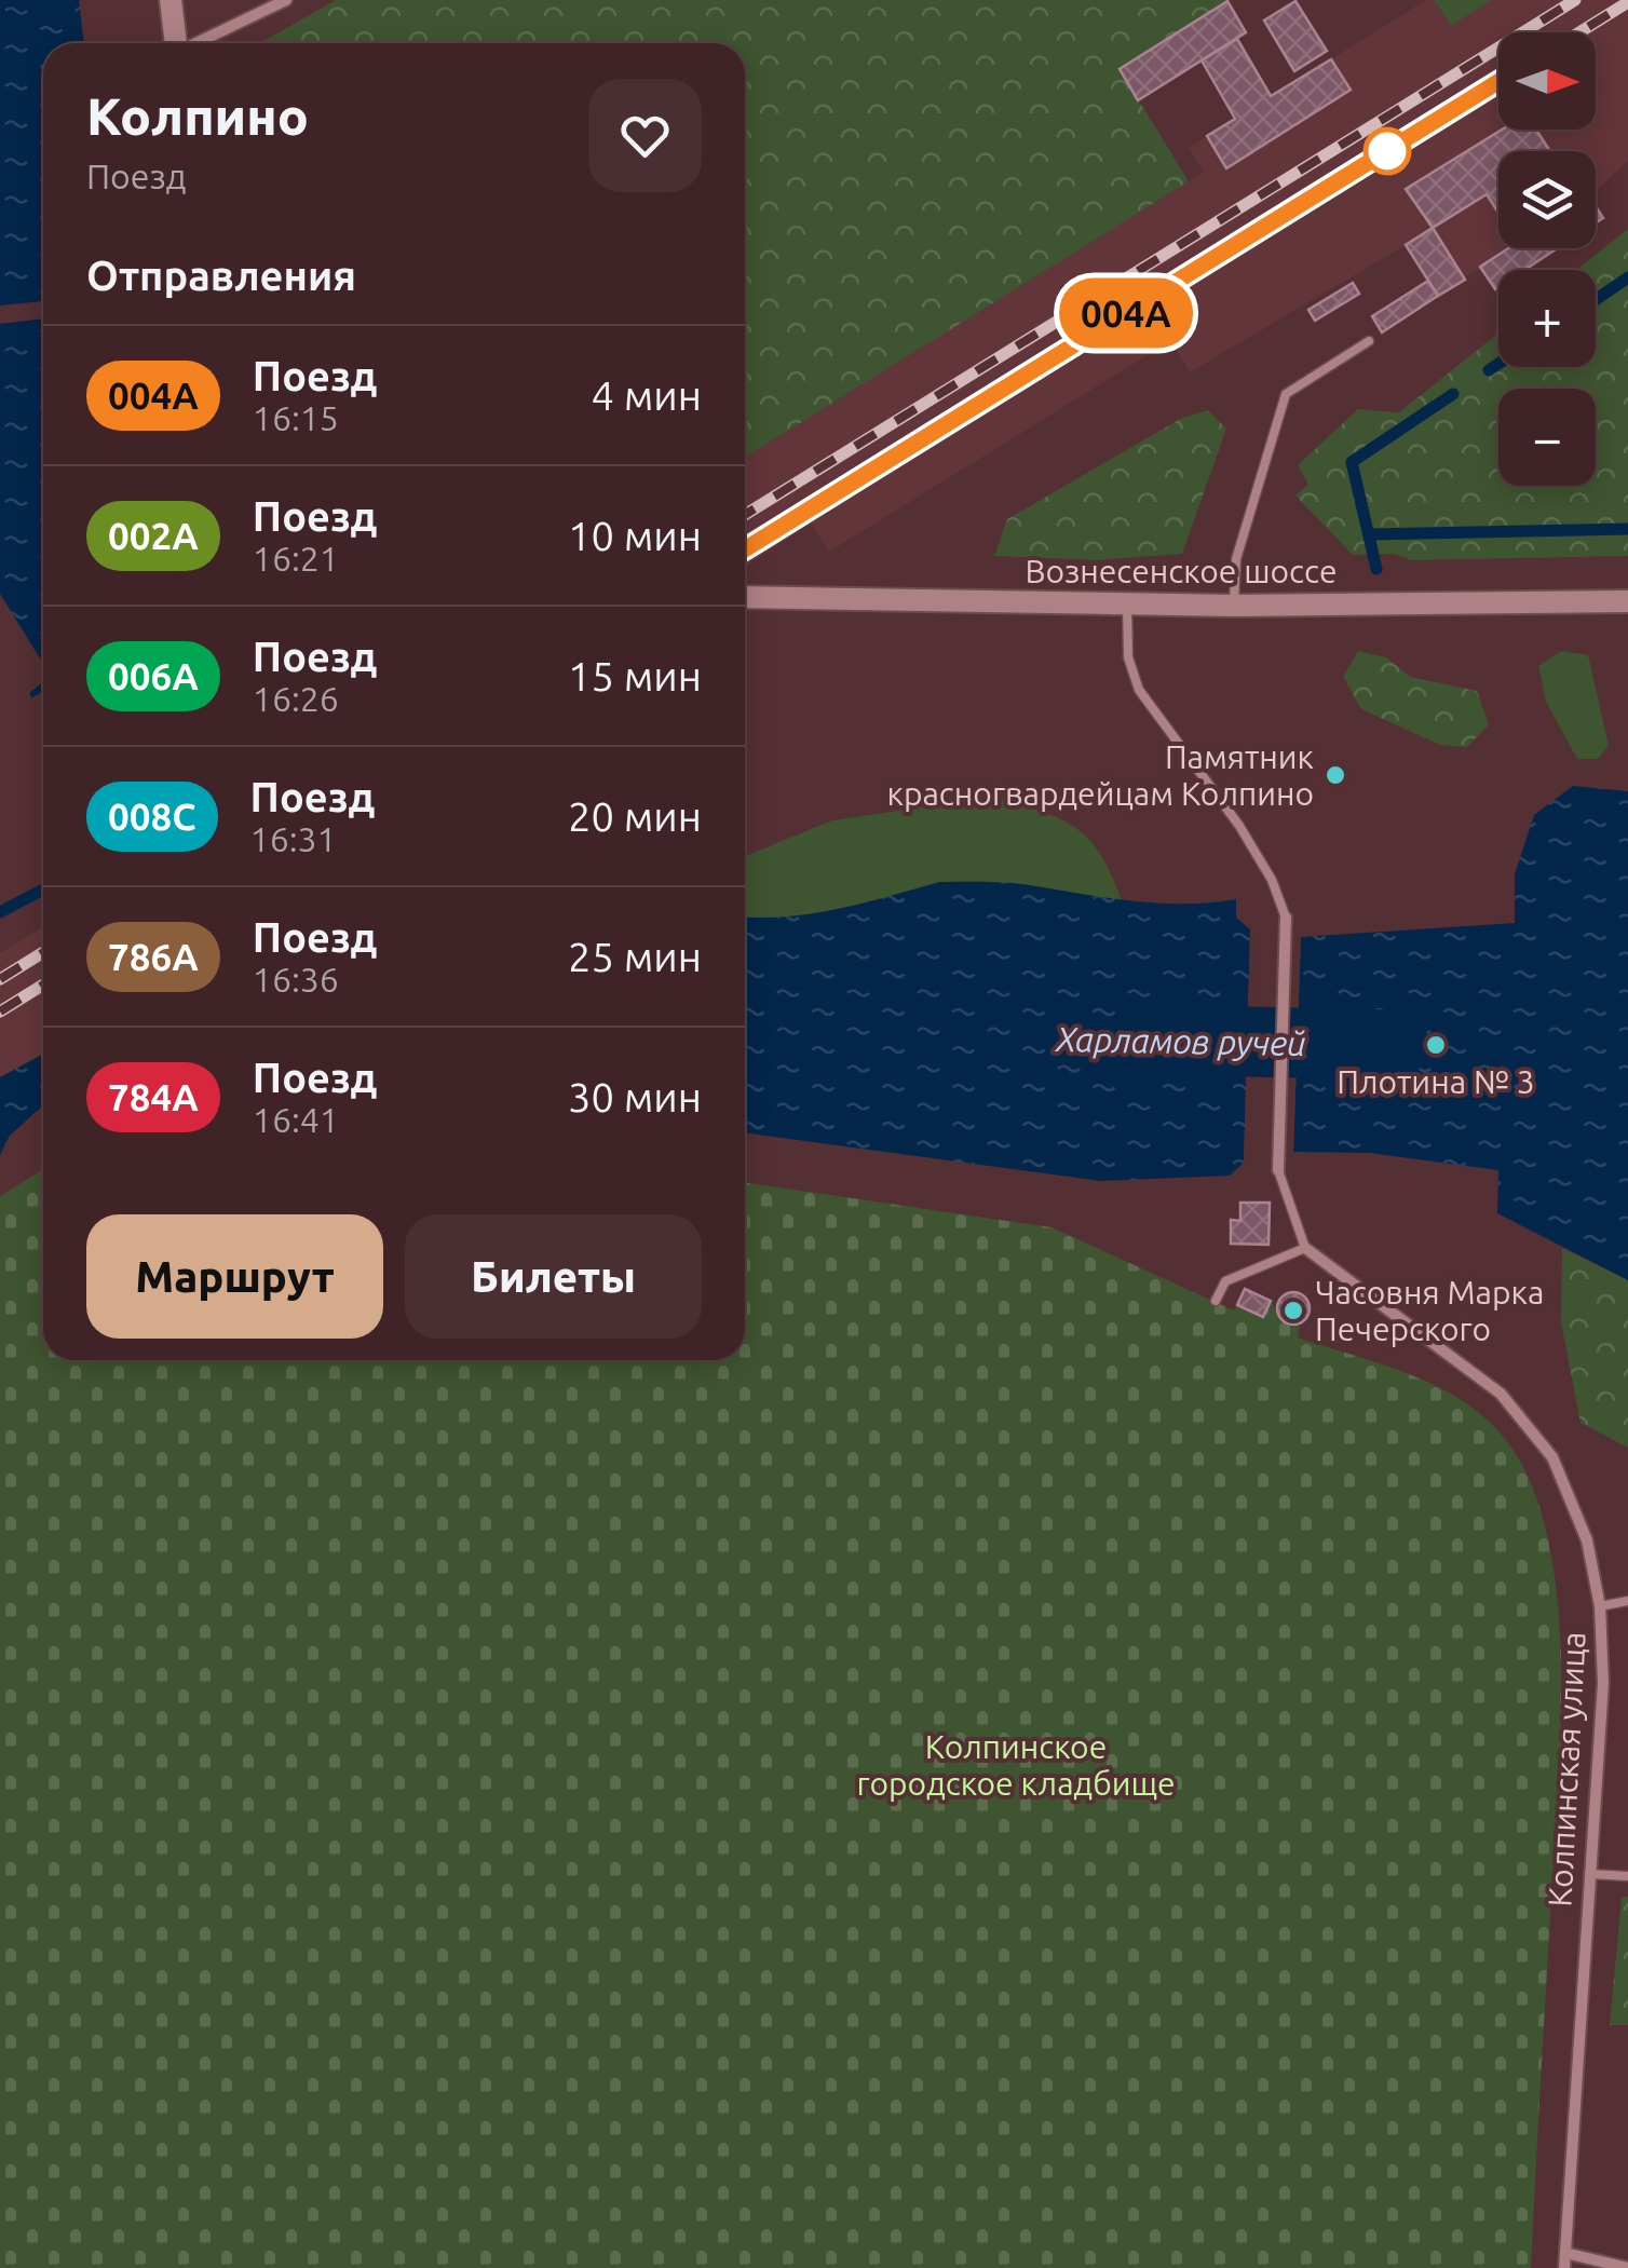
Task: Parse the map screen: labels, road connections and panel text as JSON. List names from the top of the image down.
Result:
{
  "streets": {
    "street": ["Вознесенское шоссе", "Колпинская улица"]
  },
  "water": ["Харламов ручей"],
  "parks": ["Колпинское городское кладбище"],
  "places": ["Памятник красногвардейцам Колпино", "Плотина № 3", "Часовня Марка Печерского"],
  "north": "right",
  "page": {
    "on_map": "004А",
    "map_buttons": ["+", "−"],
    "heading": [
      ["Колпино", "Поезд"],
      "Отправления"
    ],
    "list": [
      {
        "mark": "004А",
        "name": "Поезд",
        "note": "16:15",
        "value": "4 мин"
      },
      {
        "mark": "002А",
        "name": "Поезд",
        "note": "16:21",
        "value": "10 мин"
      },
      {
        "mark": "006А",
        "name": "Поезд",
        "note": "16:26",
        "value": "15 мин"
      },
      {
        "mark": "008С",
        "name": "Поезд",
        "note": "16:31",
        "value": "20 мин"
      },
      {
        "mark": "786А",
        "name": "Поезд",
        "note": "16:36",
        "value": "25 мин"
      },
      {
        "mark": "784А",
        "name": "Поезд",
        "note": "16:41",
        "value": "30 мин"
      }
    ],
    "buttons": ["Маршрут", "Билеты"]
  }
}
